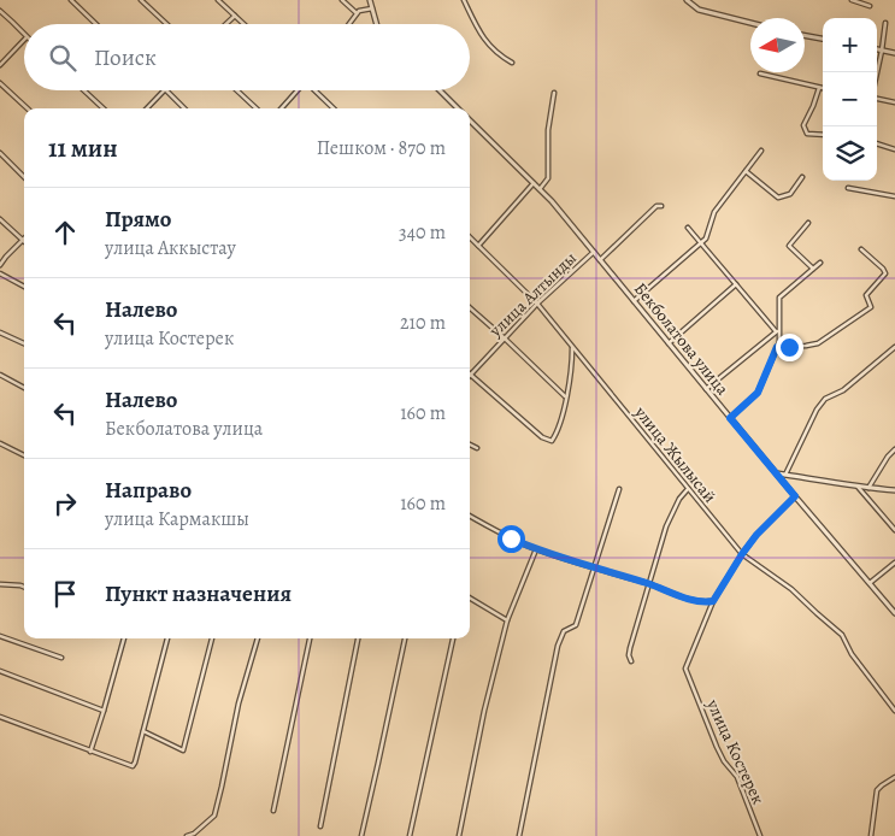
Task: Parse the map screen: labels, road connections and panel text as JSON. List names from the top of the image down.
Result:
{
  "streets": {
    "street": [
      "улица Алтынды",
      "Бекболатова улица",
      "улица Жылысай",
      "улица Костерек"
    ]
  },
  "crossings": [
    ["улица Алтынды", "Бекболатова улица"],
    ["улица Алтынды", "улица Жылысай"],
    ["Бекболатова улица", "улица Костерек"],
    ["улица Жылысай", "улица Костерек"]
  ],
  "north": "left",
  "page": {
    "map_buttons": ["+", "−"],
    "search": "Поиск",
    "heading": ["11 мин", "Пешком · 870 m"],
    "list": [
      ["Прямо", "улица Аккыстау", "340 m"],
      ["Налево", "улица Костерек", "210 m"],
      ["Налево", "Бекболатова улица", "160 m"],
      ["Направо", "улица Кармакшы", "160 m"],
      "Пункт назначения"
    ]
  }
}
